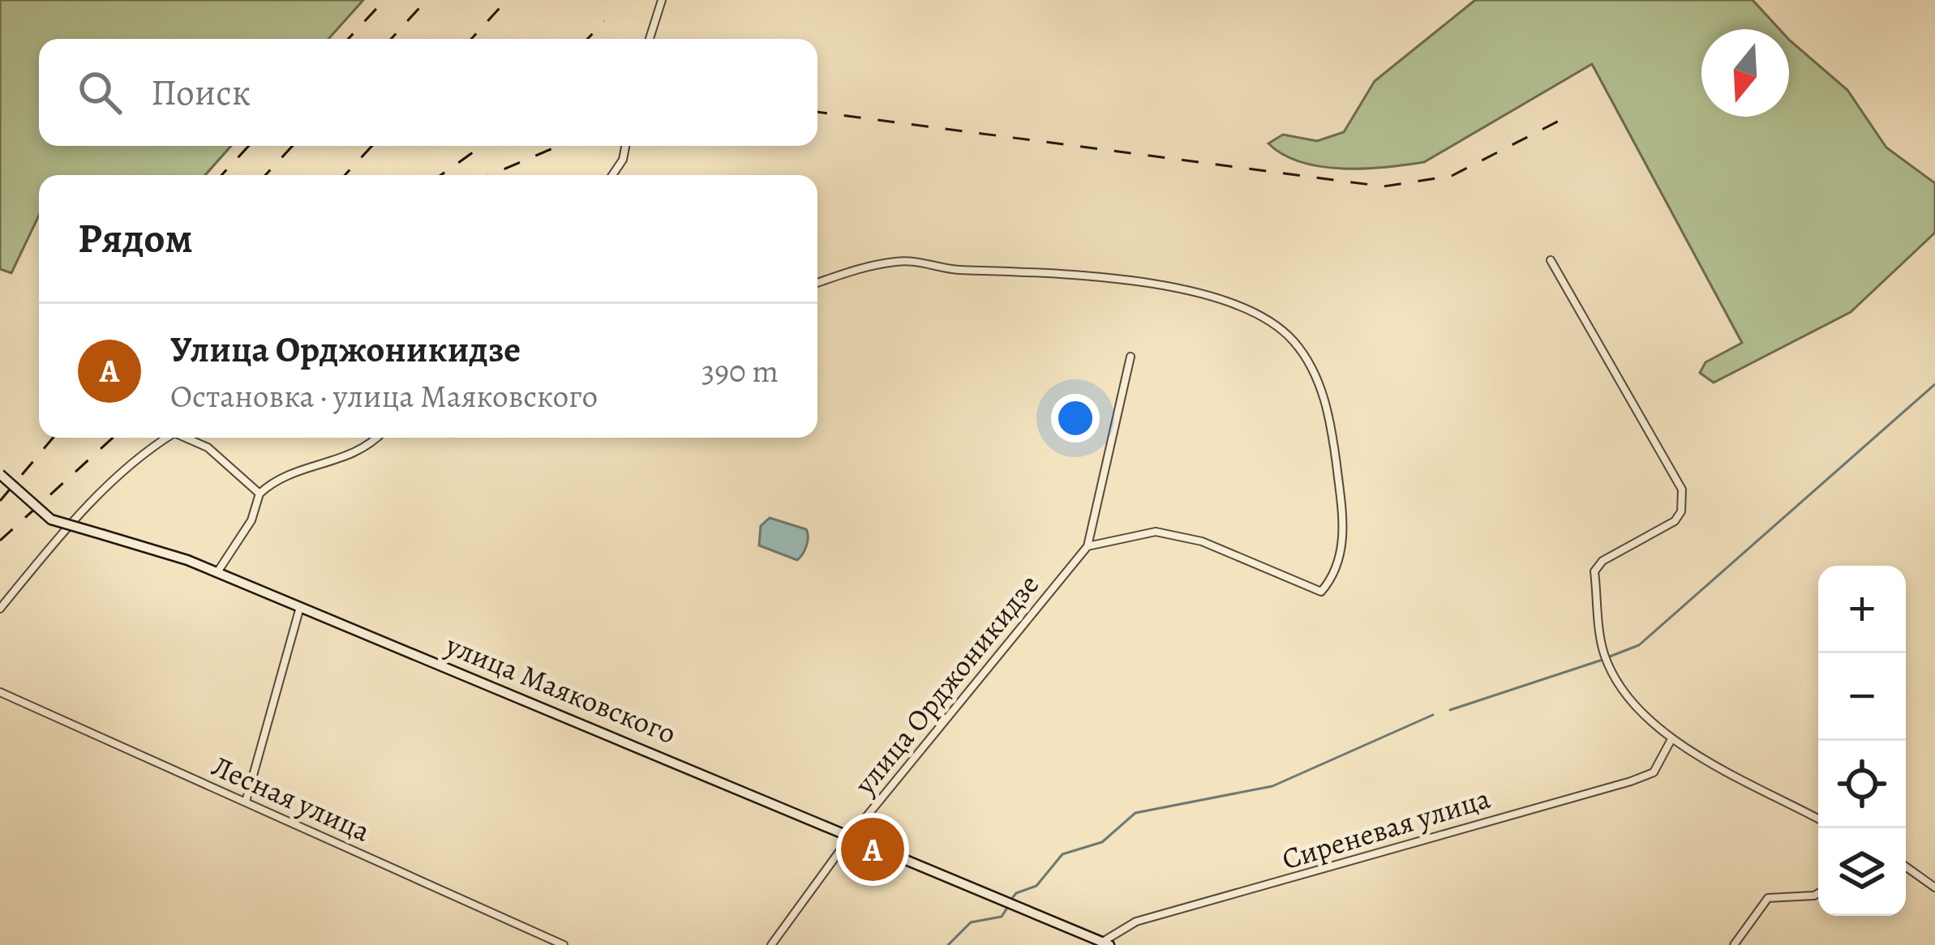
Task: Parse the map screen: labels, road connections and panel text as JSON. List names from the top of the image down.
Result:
{
  "streets": {
    "street": [
      "улица Орджоникидзе",
      "улица Маяковского",
      "Лесная улица",
      "Сиреневая улица"
    ]
  },
  "crossings": [
    ["улица Орджоникидзе", "улица Маяковского"],
    ["улица Маяковского", "Сиреневая улица"]
  ],
  "north": "bottom",
  "page": {
    "search": "Поиск",
    "heading": "Рядом",
    "list": [
      {
        "mark": "A",
        "name": "Улица Орджоникидзе",
        "note": "Остановка · улица Маяковского",
        "value": "390 m"
      }
    ],
    "map_buttons": ["+", "−"],
    "pins": "A"
  }
}
